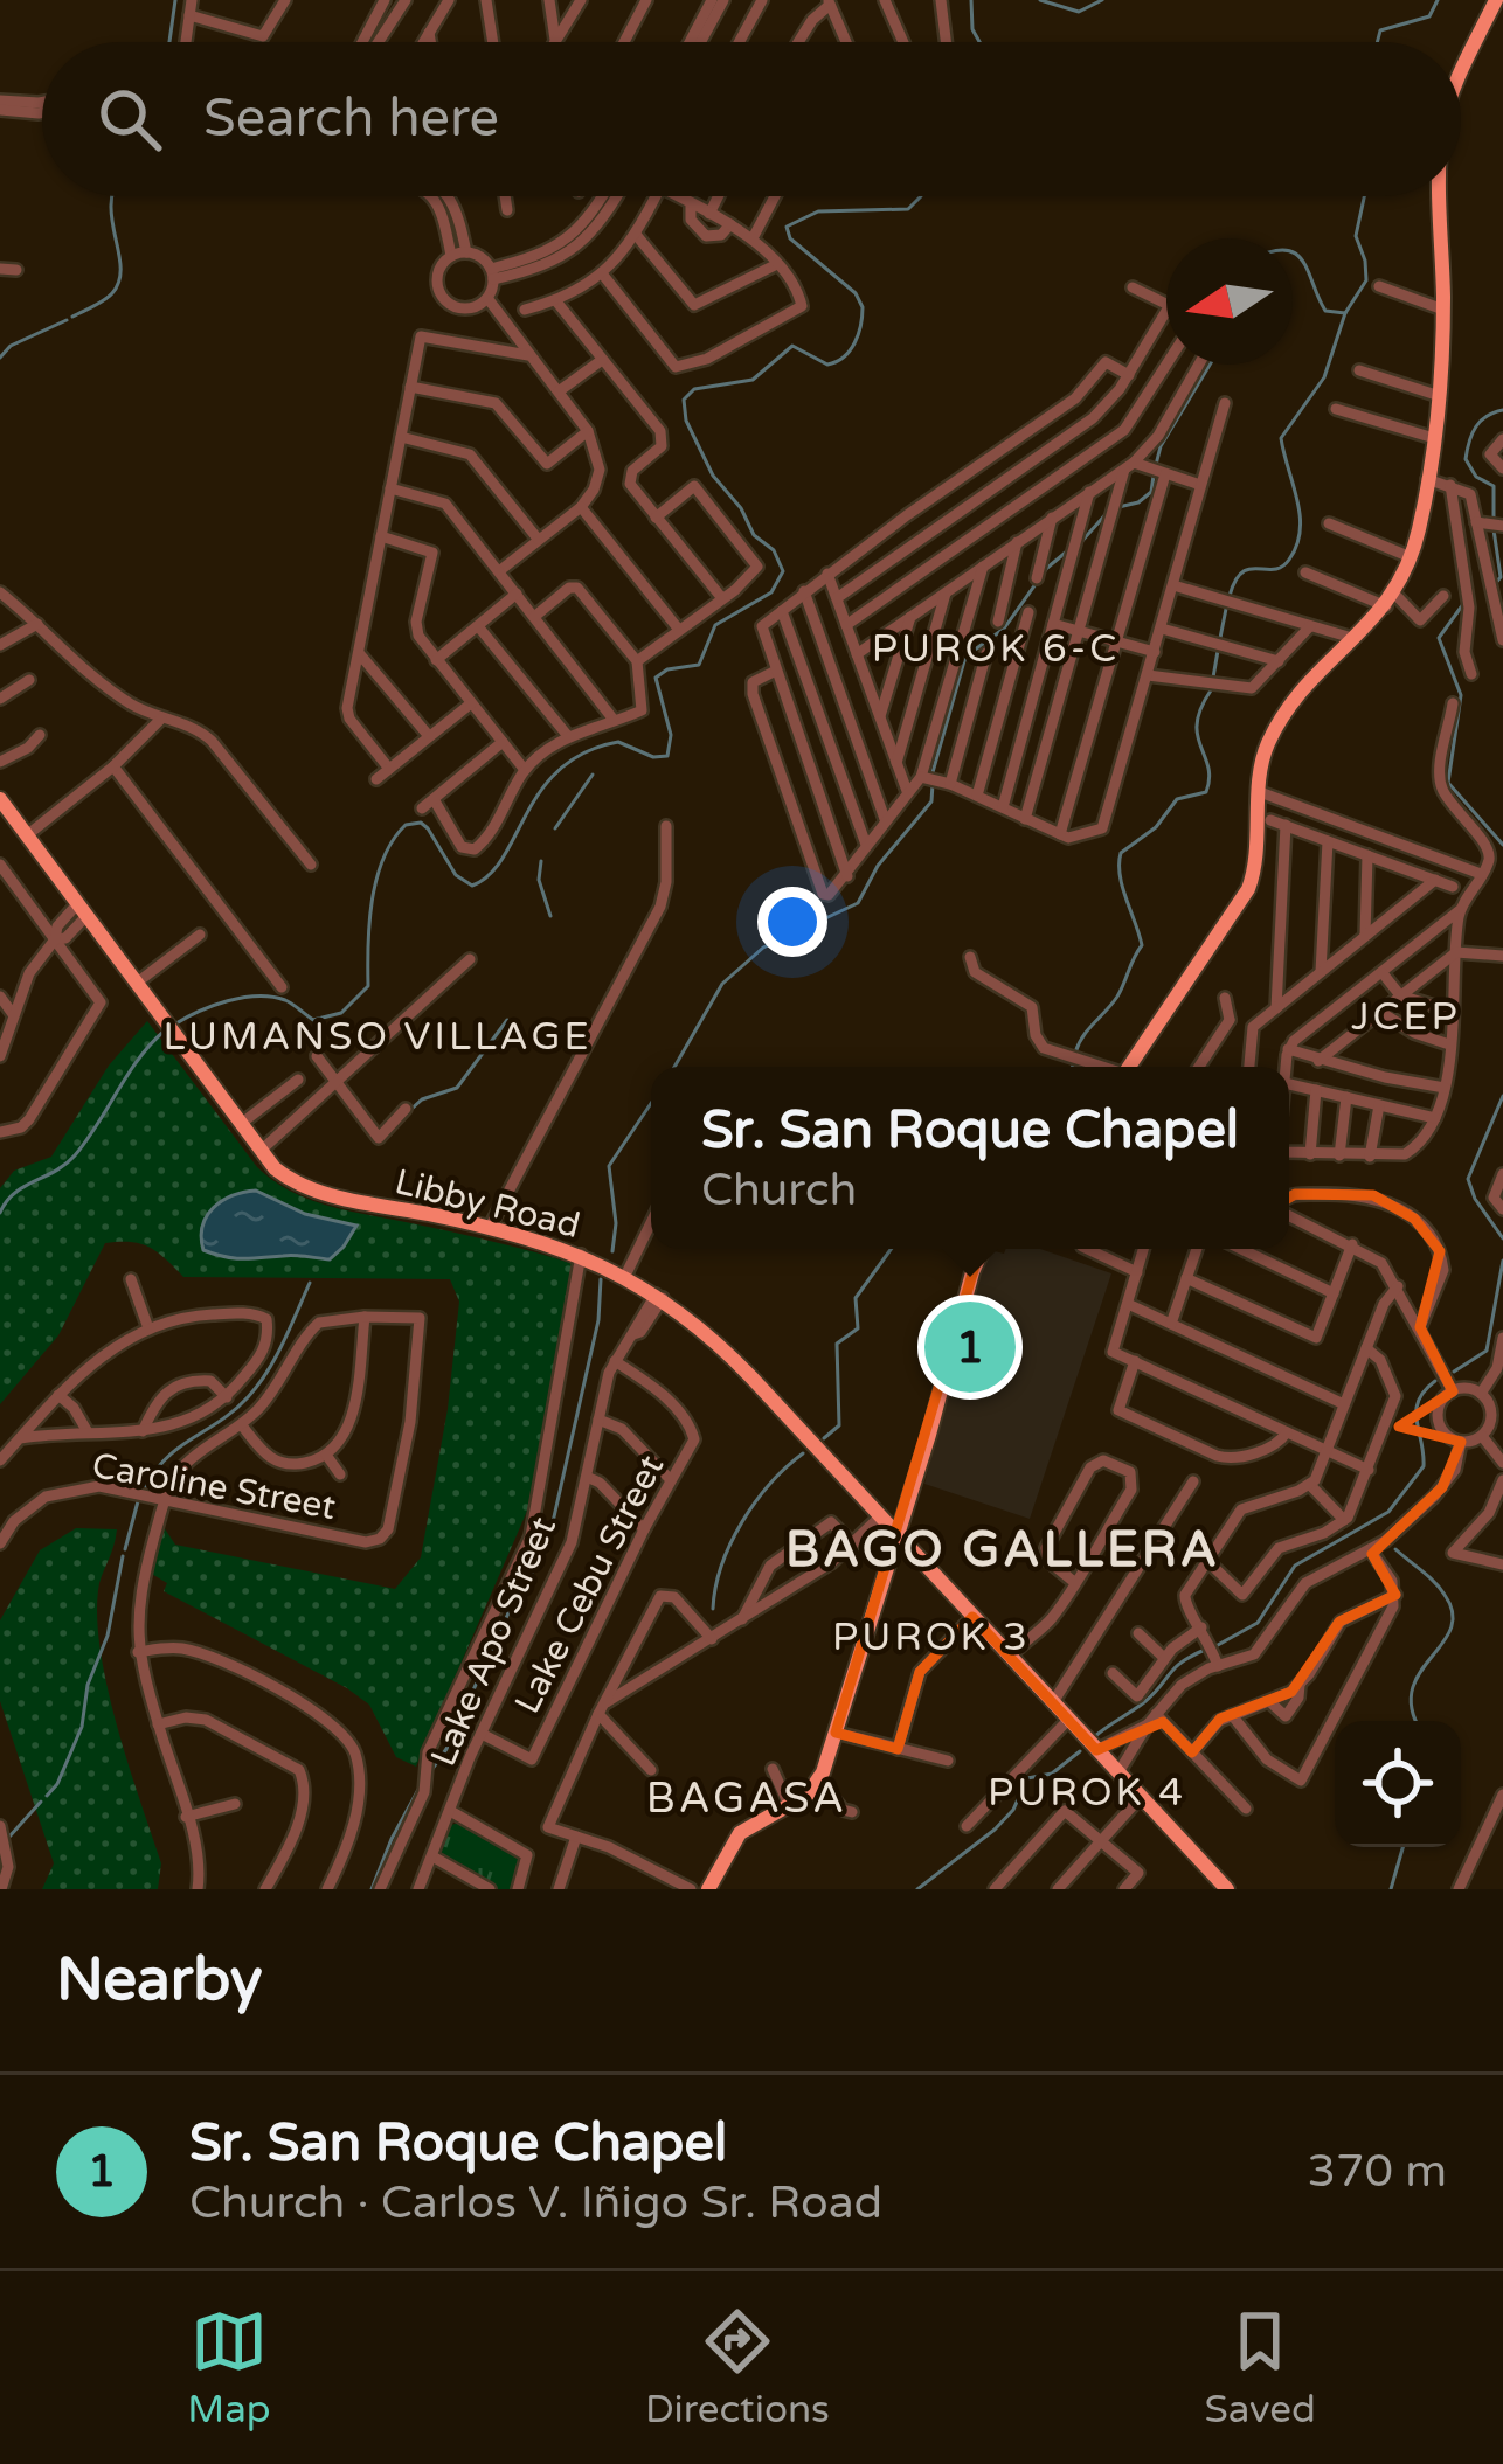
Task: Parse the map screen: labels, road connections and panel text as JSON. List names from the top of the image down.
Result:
{
  "streets": {
    "main road": ["Libby Road"],
    "street": ["Caroline Street", "Lake Cebu Street", "Lake Apo Street"]
  },
  "crossings": [
    ["Libby Road", "Lake Apo Street"],
    ["Lake Cebu Street", "Lake Apo Street"]
  ],
  "districts": [
    "PUROK 6-C",
    "JCEP",
    "LUMANSO VILLAGE",
    "BAGO GALLERA",
    "PUROK 3",
    "PUROK 4",
    "BAGASA"
  ],
  "north": "left",
  "page": {
    "search": "Search here",
    "popup": ["Sr. San Roque Chapel", "Church"],
    "pins": "1",
    "heading": "Nearby",
    "list": [
      {
        "mark": "1",
        "name": "Sr. San Roque Chapel",
        "note": "Church · Carlos V. Iñigo Sr. Road",
        "value": "370 m"
      }
    ],
    "nav": ["Map", "Directions", "Saved"]
  }
}
